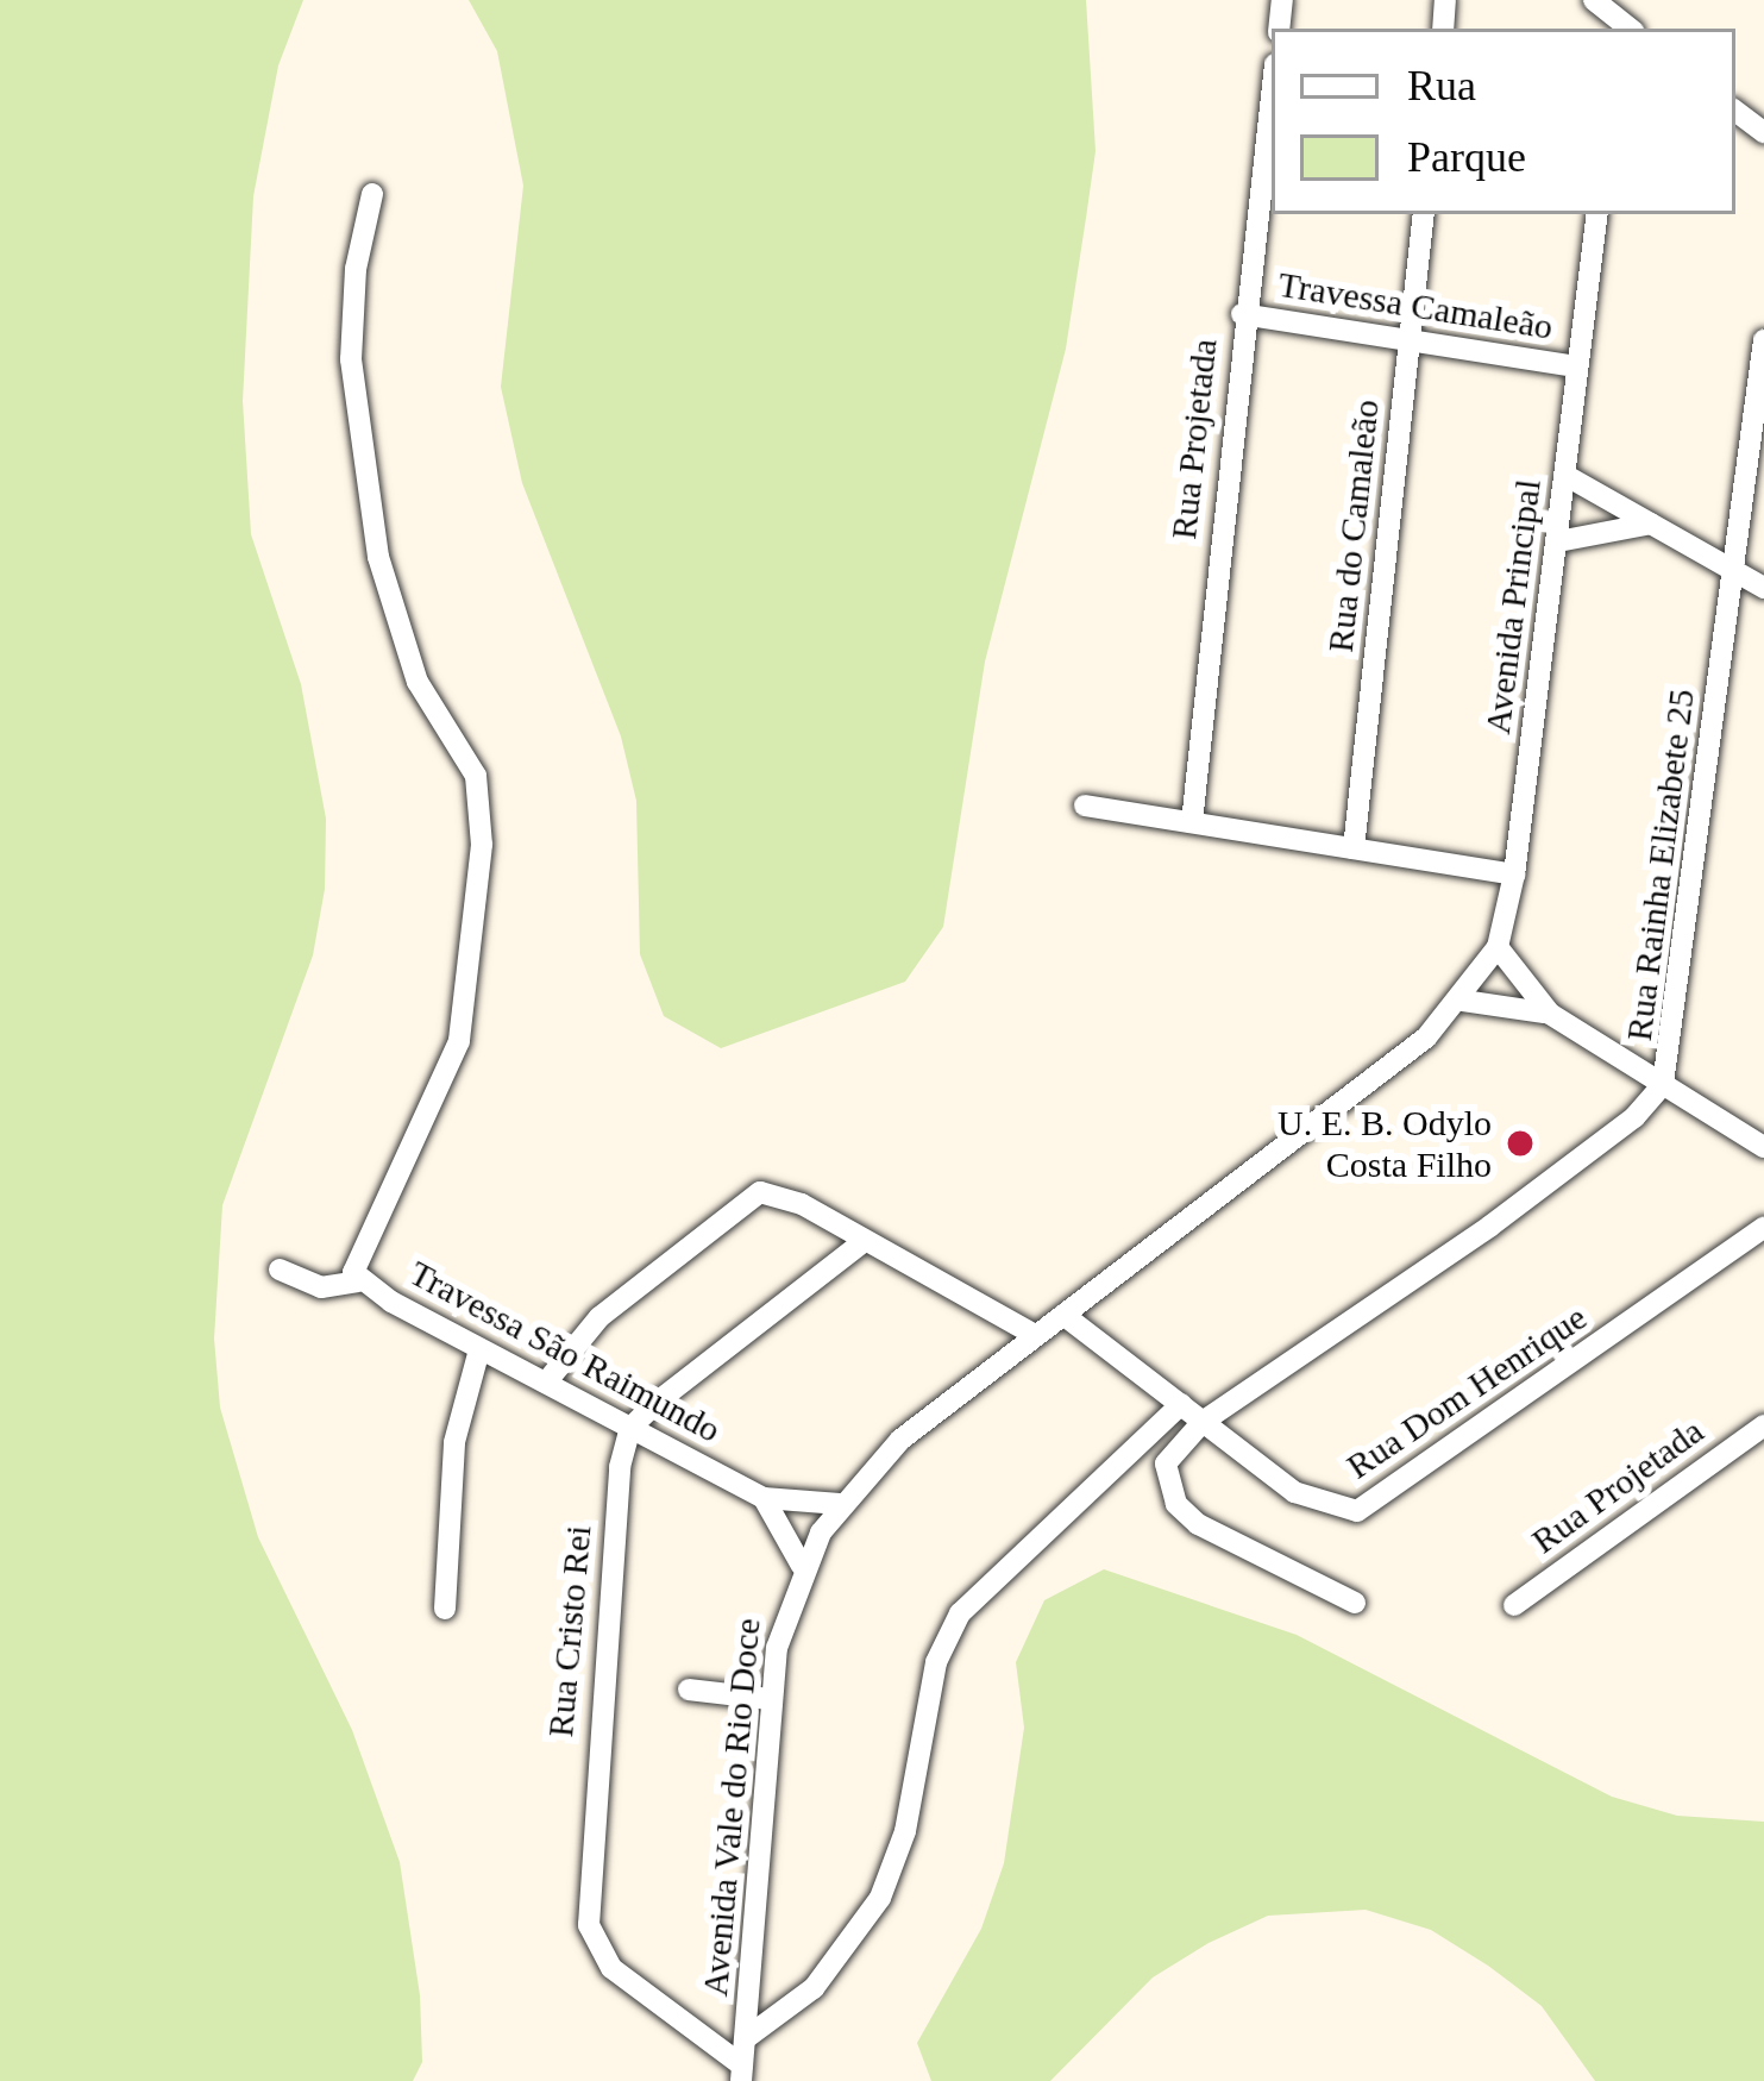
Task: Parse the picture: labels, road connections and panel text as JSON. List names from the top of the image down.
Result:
{
  "streets": {
    "street": [
      "Travessa Camaleão",
      "Rua Projetada",
      "Rua do Camaleão",
      "Avenida Principal",
      "Rua Rainha Elizabete 25",
      "Travessa São Raimundo",
      "Rua Dom Henrique",
      "Rua Cristo Rei",
      "Avenida Vale do Rio Doce"
    ]
  },
  "crossings": [
    ["Travessa Camaleão", "Rua Projetada"],
    ["Travessa Camaleão", "Rua do Camaleão"],
    ["Travessa Camaleão", "Avenida Principal"],
    ["Avenida Principal", "Avenida Vale do Rio Doce"],
    ["Rua Rainha Elizabete 25", "Rua Dom Henrique"],
    ["Travessa São Raimundo", "Rua Cristo Rei"],
    ["Travessa São Raimundo", "Avenida Vale do Rio Doce"],
    ["Rua Cristo Rei", "Avenida Vale do Rio Doce"]
  ],
  "places": ["U. E. B. Odylo Costa Filho"],
  "legend": ["Rua", "Parque"]
}
